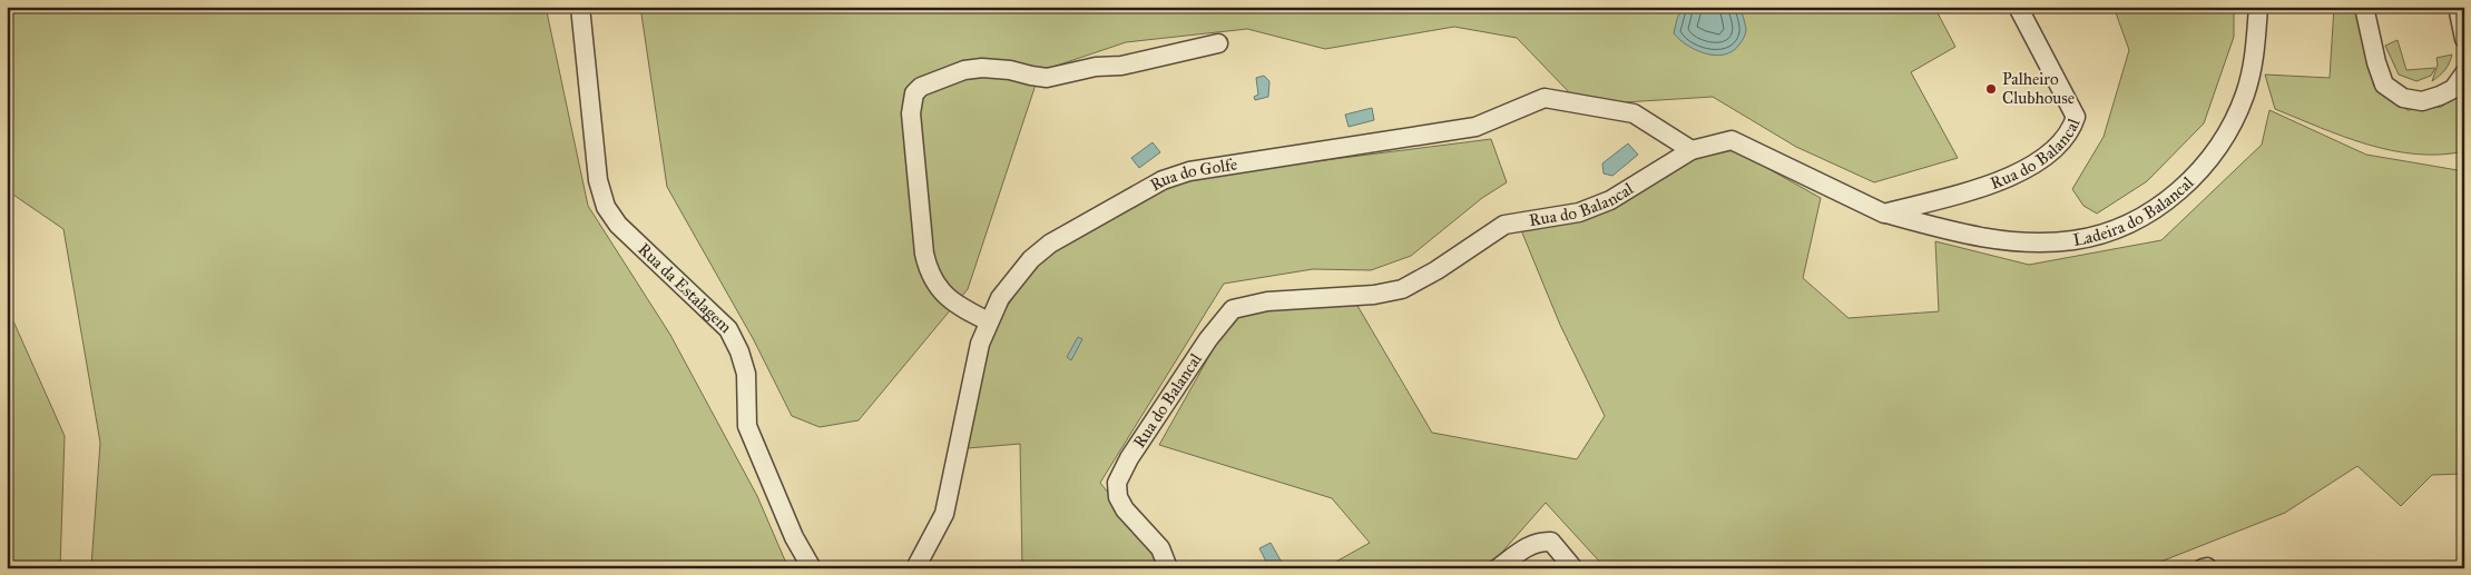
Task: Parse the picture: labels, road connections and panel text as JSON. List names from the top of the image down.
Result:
{
  "streets": {
    "street": [
      "Rua do Balancal",
      "Rua do Golfe",
      "Ladeira do Balancal",
      "Rua da Estalagem"
    ]
  },
  "crossings": [
    ["Rua do Balancal", "Rua do Golfe"],
    ["Rua do Balancal", "Ladeira do Balancal"]
  ],
  "places": ["Palheiro Clubhouse"]
}
